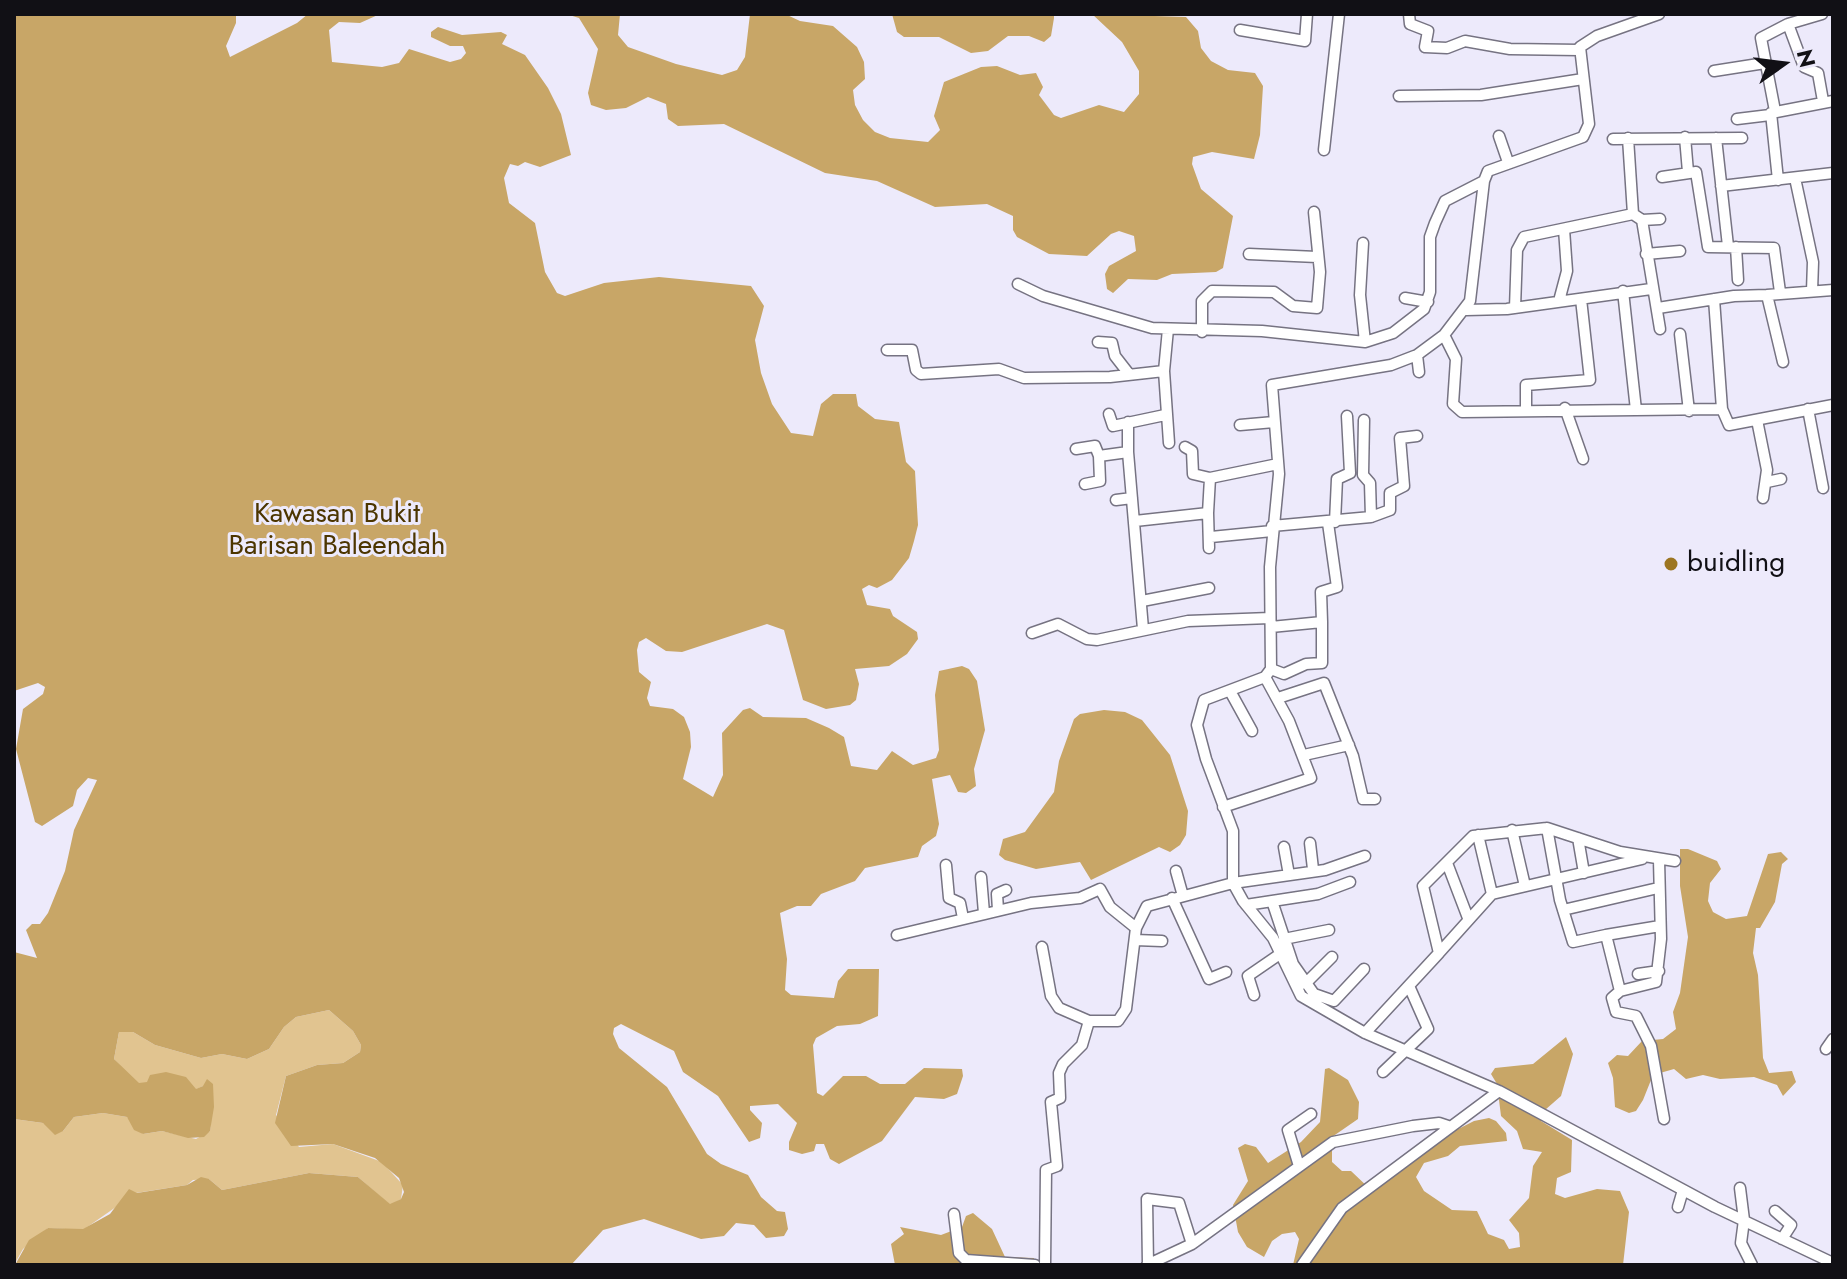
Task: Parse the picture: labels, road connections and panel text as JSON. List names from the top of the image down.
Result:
{
  "parks": ["Kawasan Bukit Barisan Baleendah"],
  "places": ["buidling"],
  "north": "right"
}
